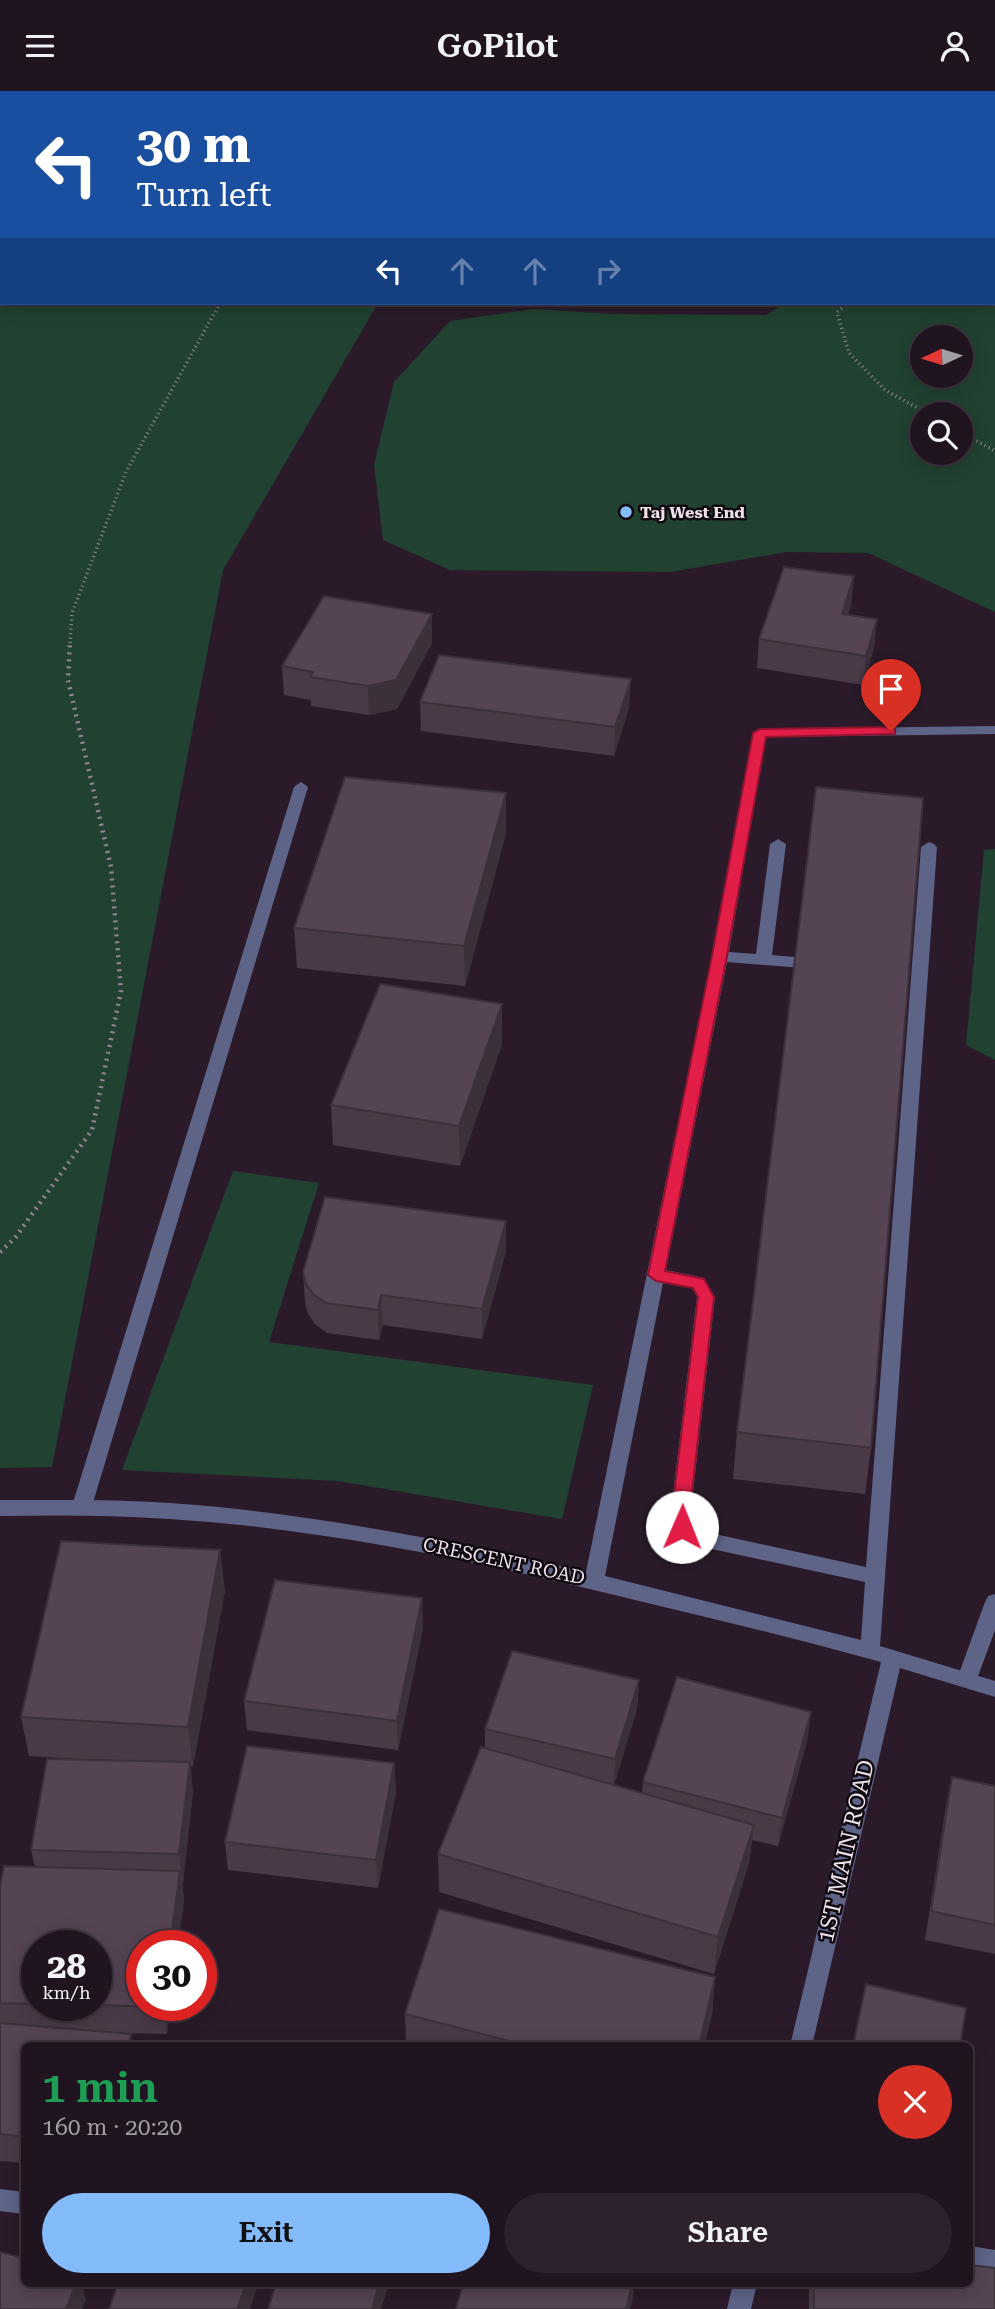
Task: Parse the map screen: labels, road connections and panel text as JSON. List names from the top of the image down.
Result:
{
  "streets": {
    "street": ["CRESCENT ROAD", "1ST MAIN ROAD"]
  },
  "crossings": [
    ["CRESCENT ROAD", "1ST MAIN ROAD"]
  ],
  "places": ["Taj West End"],
  "north": "left",
  "page": {
    "header": "GoPilot",
    "turn": ["30 m", "Turn left"],
    "speed": "28 km/h",
    "limit": "30",
    "heading": ["1 min", "160 m · 20:20"],
    "buttons": ["Exit", "Share"]
  }
}
